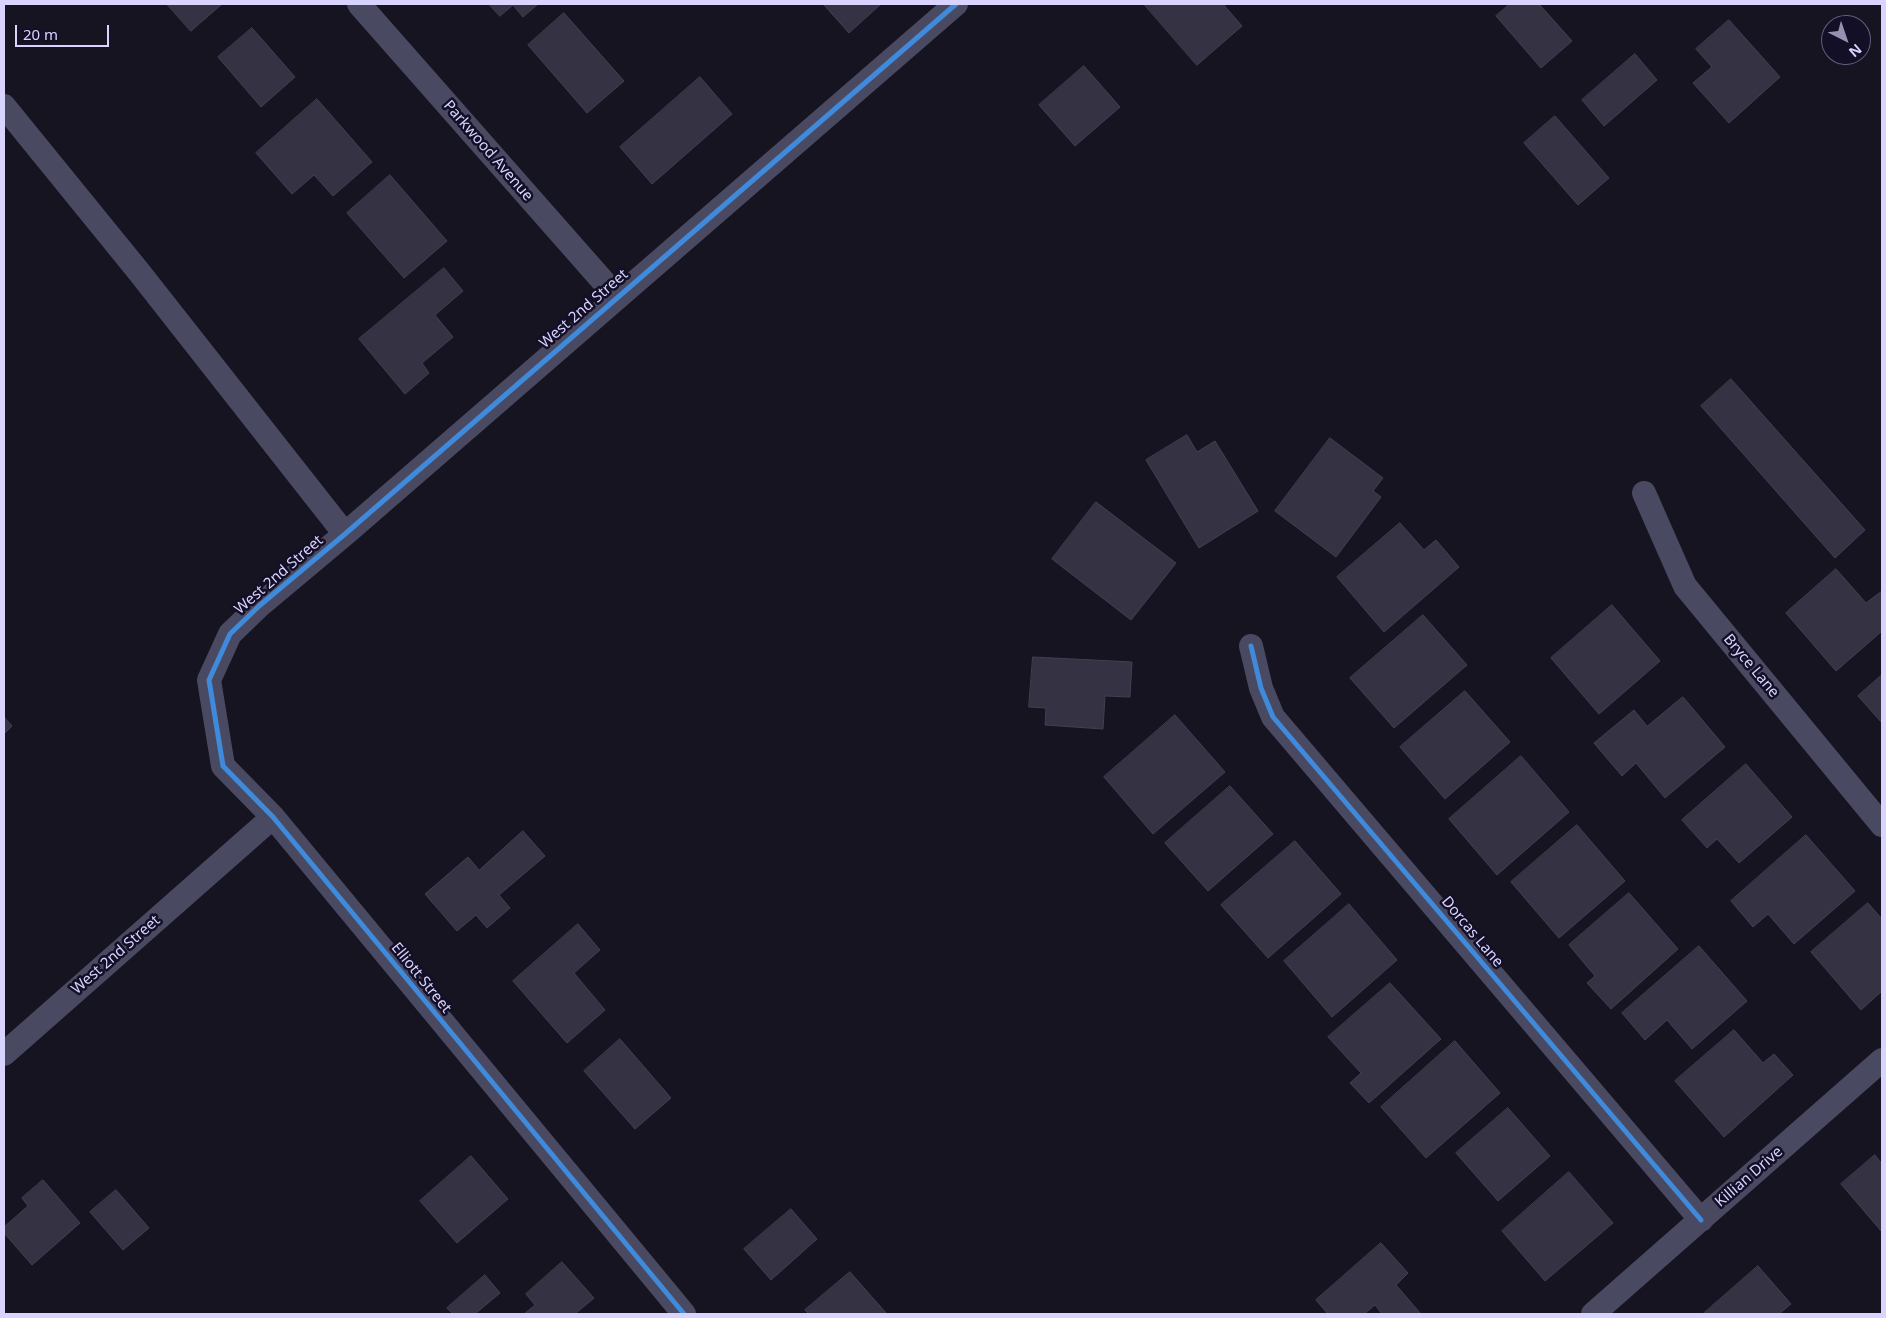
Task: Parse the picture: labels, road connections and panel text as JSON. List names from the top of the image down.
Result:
{
  "streets": {
    "street": [
      "Parkwood Avenue",
      "West 2nd Street",
      "Bryce Lane",
      "Dorcas Lane",
      "Elliott Street",
      "Killian Drive"
    ]
  },
  "crossings": [
    ["Parkwood Avenue", "West 2nd Street"],
    ["West 2nd Street", "Elliott Street"],
    ["Dorcas Lane", "Killian Drive"]
  ],
  "scale_bar": "20 m",
  "north": "bottom right"
}
